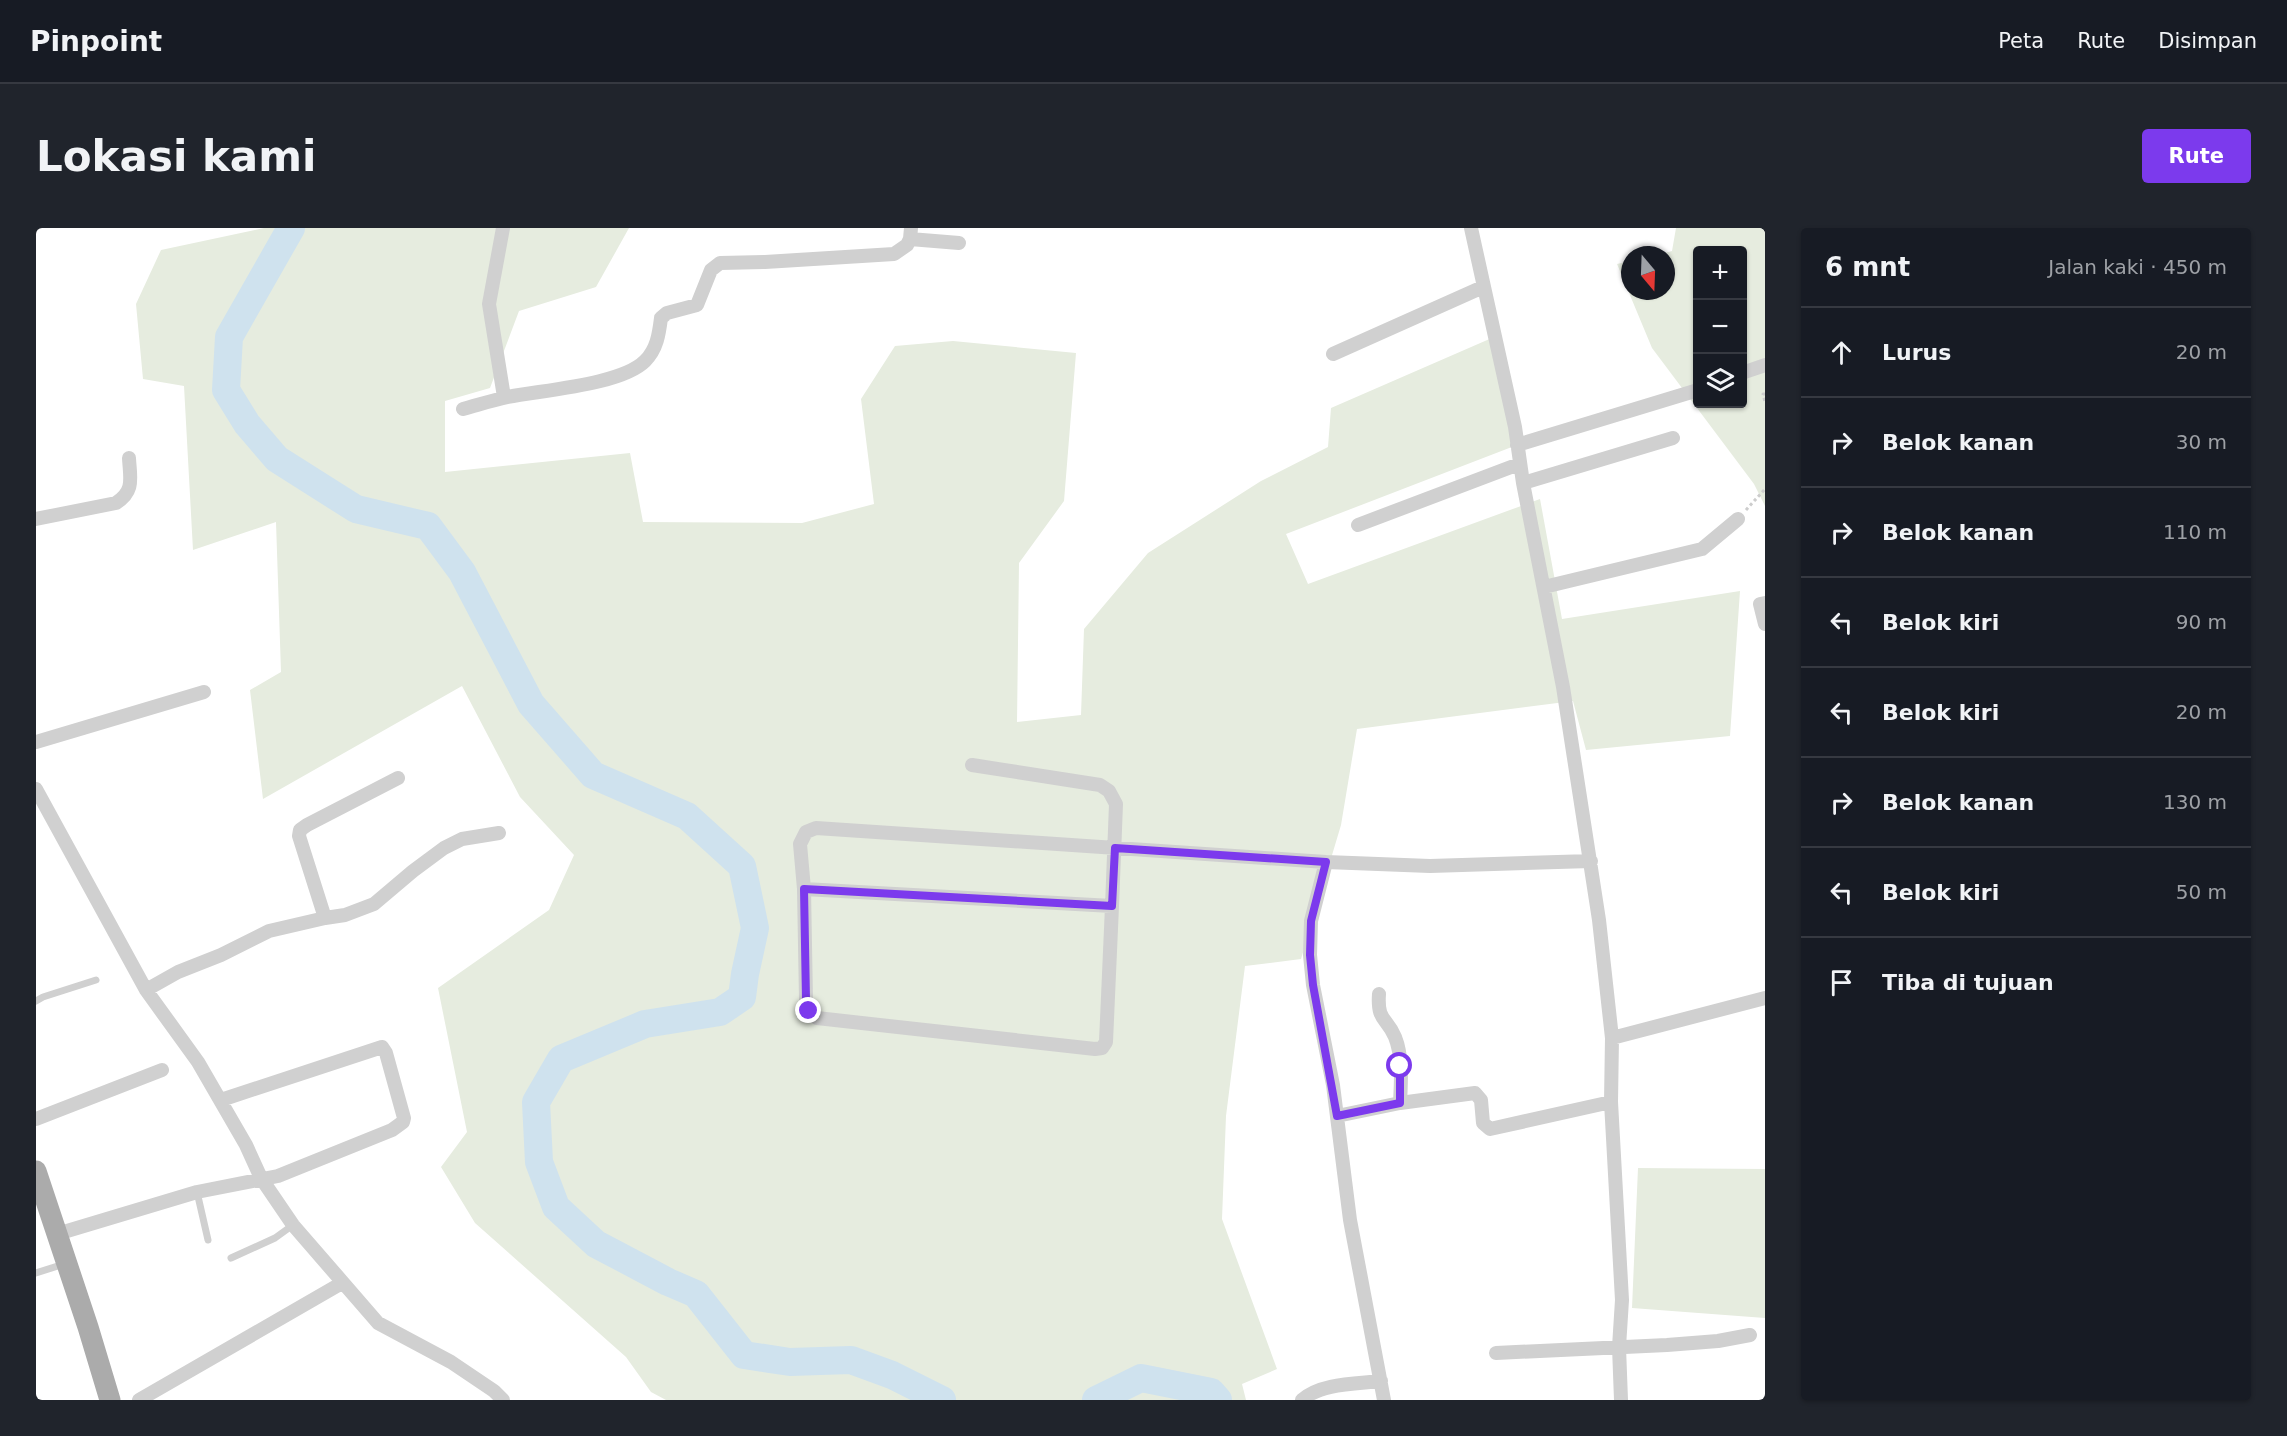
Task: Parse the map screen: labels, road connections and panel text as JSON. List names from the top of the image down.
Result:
{
  "north": "bottom",
  "page": {
    "header": "Pinpoint",
    "nav": ["Peta", "Rute", "Disimpan"],
    "buttons": "Rute",
    "title": "Lokasi kami",
    "heading": ["6 mnt", "Jalan kaki · 450 m"],
    "map_buttons": ["+", "−"],
    "list": [
      ["Lurus", "20 m"],
      ["Belok kanan", "30 m"],
      ["Belok kanan", "110 m"],
      ["Belok kiri", "90 m"],
      ["Belok kiri", "20 m"],
      ["Belok kanan", "130 m"],
      ["Belok kiri", "50 m"],
      "Tiba di tujuan"
    ]
  }
}
